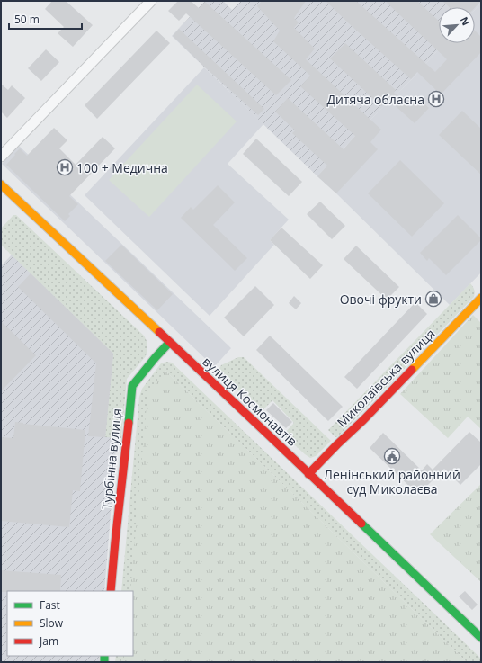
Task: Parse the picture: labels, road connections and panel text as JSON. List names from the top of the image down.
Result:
{
  "streets": {
    "main road": ["Миколаївська вулиця", "вулиця Космонавтів", "Турбінна вулиця"]
  },
  "crossings": [
    ["Миколаївська вулиця", "вулиця Космонавтів"],
    ["вулиця Космонавтів", "Турбінна вулиця"]
  ],
  "places": {
    "hospital": ["Дитяча обласна", "100 + Медична"],
    "shop": ["Овочі фрукти"],
    "public building": ["Ленінський районний суд Миколаєва"]
  },
  "legend": ["Fast", "Slow", "Jam"],
  "scale_bar": "50 m",
  "north": "top right"
}
